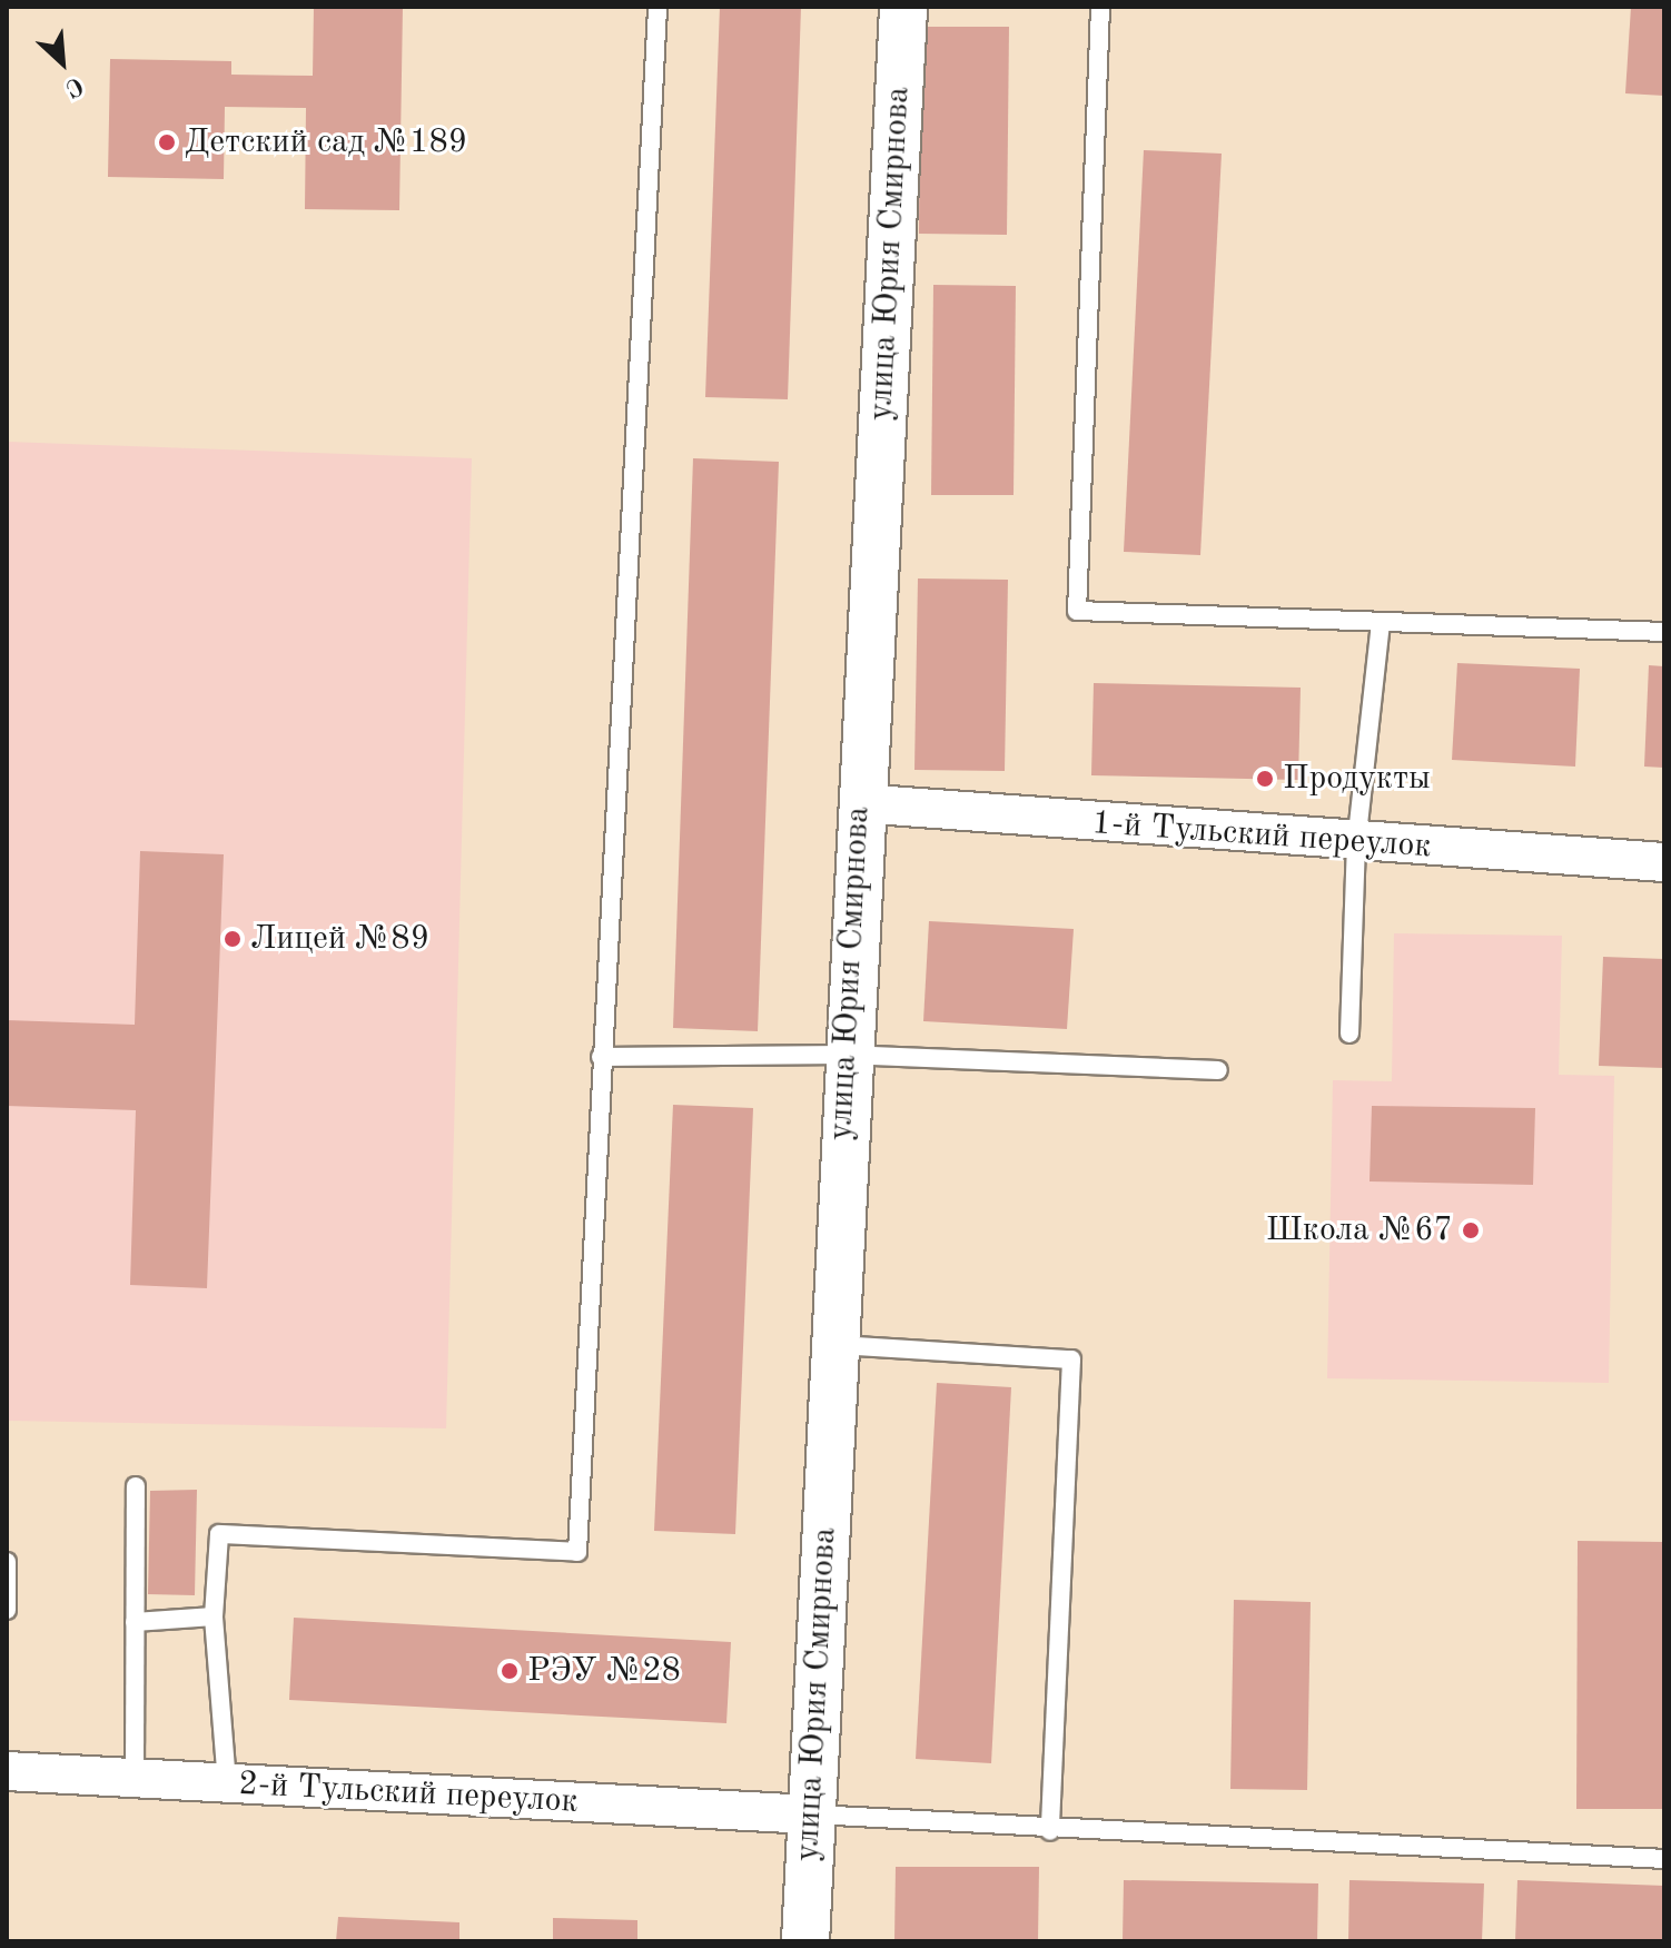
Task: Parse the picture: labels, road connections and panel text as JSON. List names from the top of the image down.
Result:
{
  "streets": {
    "street": ["улица Юрия Смирнова", "1-й Тульский переулок", "2-й Тульский переулок"]
  },
  "crossings": [
    ["улица Юрия Смирнова", "1-й Тульский переулок"],
    ["улица Юрия Смирнова", "2-й Тульский переулок"]
  ],
  "places": [
    "Детский сад №189",
    "Продукты",
    "Лицей №89",
    "Школа №67",
    "РЭУ №28"
  ],
  "north": "bottom right"
}
